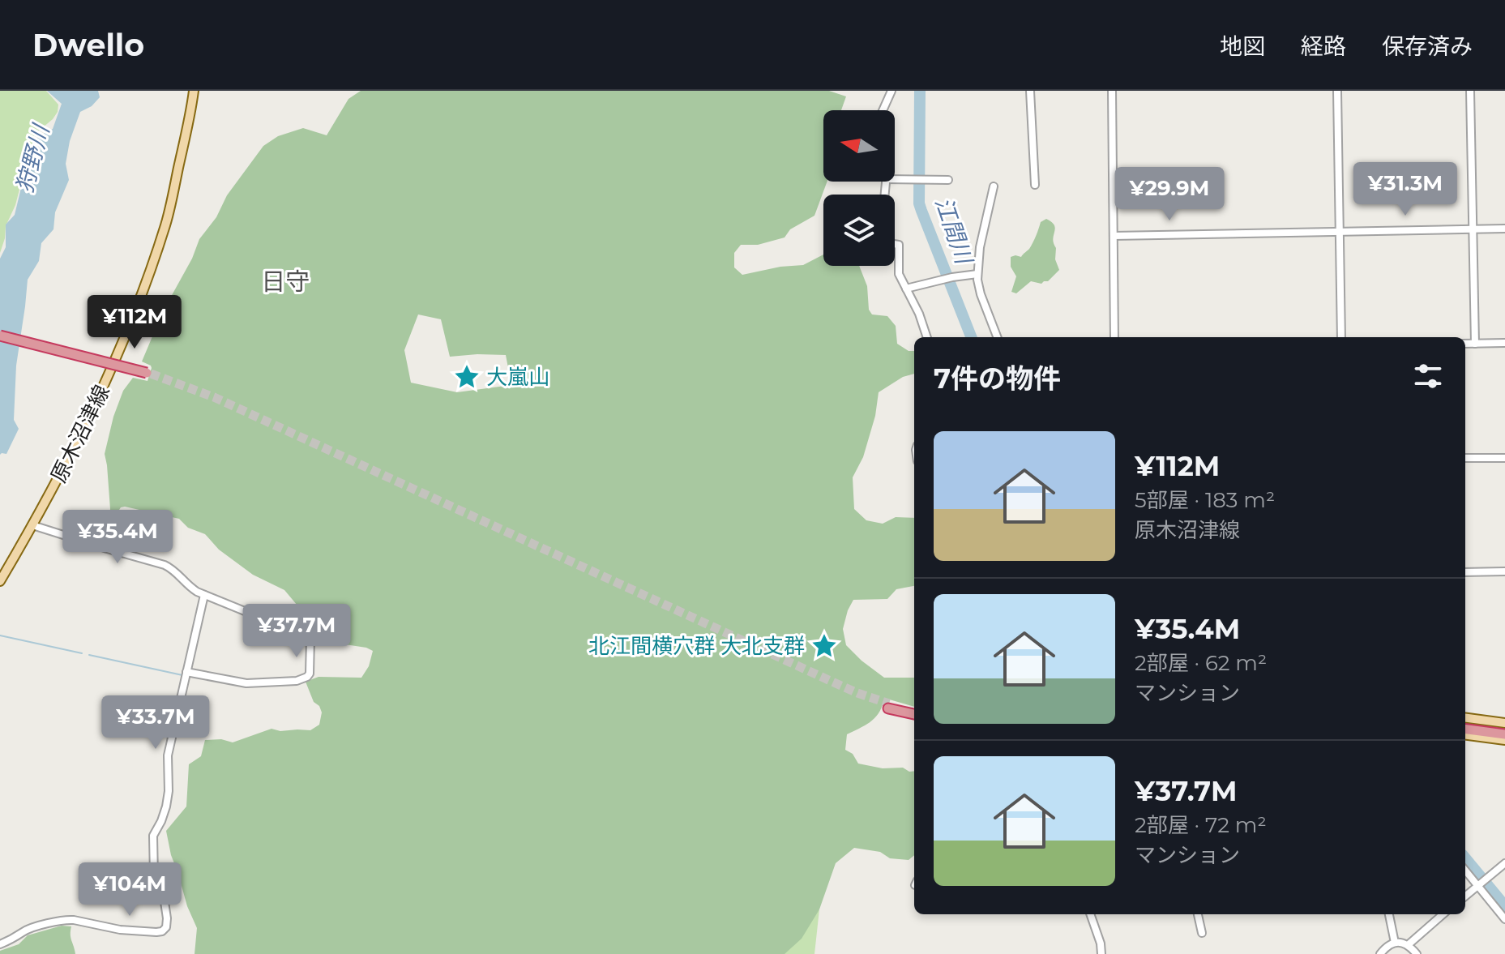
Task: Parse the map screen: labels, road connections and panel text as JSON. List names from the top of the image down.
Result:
{
  "streets": {
    "main road": ["原木沼津線"]
  },
  "districts": ["日守"],
  "water": ["狩野川", "江間川"],
  "places": {
    "place": ["大嵐山", "北江間横穴群 大北支群"]
  },
  "north": "left",
  "page": {
    "header": "Dwello",
    "nav": ["地図", "経路", "保存済み"],
    "price": [
      "¥31.3M",
      "¥29.9M",
      "¥112M",
      "¥35.4M",
      "¥37.7M",
      "¥33.7M",
      "¥104M"
    ],
    "heading": "7件の物件",
    "list": [
      {
        "name": "¥112M",
        "note": "5部屋 · 183 m² · 原木沼津線"
      },
      {
        "name": "¥35.4M",
        "note": "2部屋 · 62 m² · マンション"
      },
      {
        "name": "¥37.7M",
        "note": "2部屋 · 72 m² · マンション"
      }
    ]
  }
}
